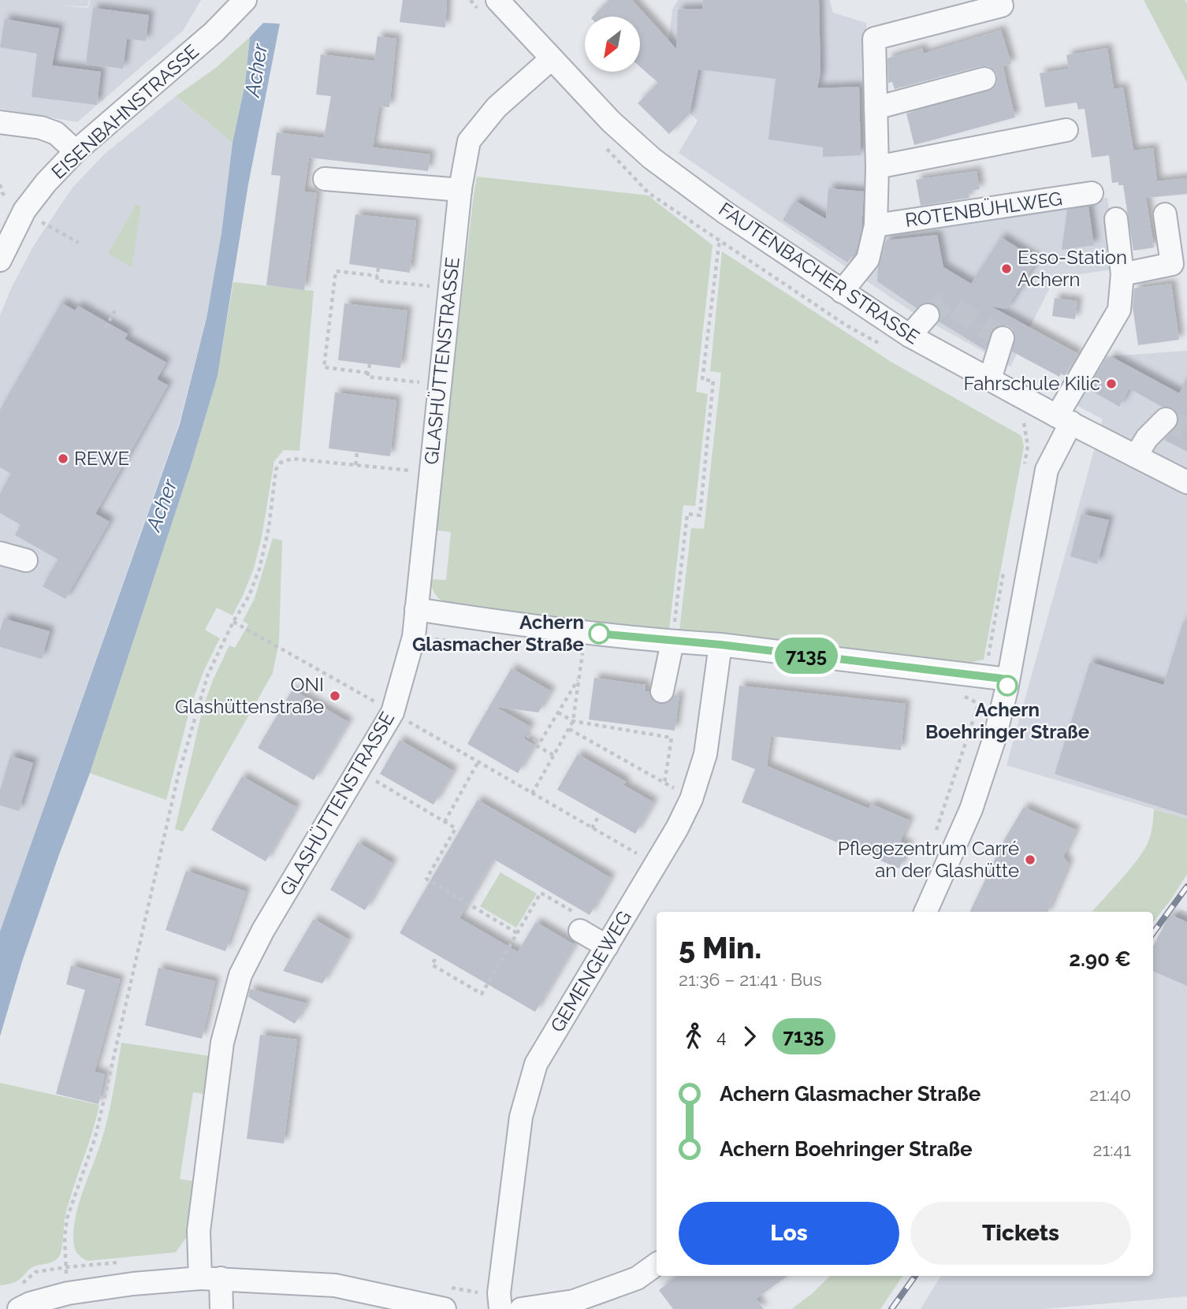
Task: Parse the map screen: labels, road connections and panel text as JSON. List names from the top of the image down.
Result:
{
  "streets": {
    "street": [
      "EISENBAHNSTRASSE",
      "ROTENBÜHLWEG",
      "FAUTENBACHER STRASSE",
      "GLASHÜTTENSTRASSE",
      "GEMENGEWEG"
    ]
  },
  "crossings": [
    ["ROTENBÜHLWEG", "FAUTENBACHER STRASSE"],
    ["FAUTENBACHER STRASSE", "GLASHÜTTENSTRASSE"]
  ],
  "water": ["Acher"],
  "places": [
    "Esso-Station Achern",
    "Fahrschule Kilic",
    "REWE",
    "Achern Glasmacher Straße",
    "Achern Boehringer Straße",
    "ONI Glashüttenstraße",
    "Pflegezentrum Carré an der Glashütte"
  ],
  "lines": ["bus line 7135"],
  "north": "bottom left",
  "page": {
    "on_map": "7135",
    "heading": ["5 Min.", "21:36 – 21:41 · Bus", "2.90 €"],
    "legs": ["4", "7135"],
    "list": [
      {
        "name": "Achern Glasmacher Straße",
        "value": "21:40"
      },
      {
        "name": "Achern Boehringer Straße",
        "value": "21:41"
      }
    ],
    "buttons": ["Los", "Tickets"]
  }
}
